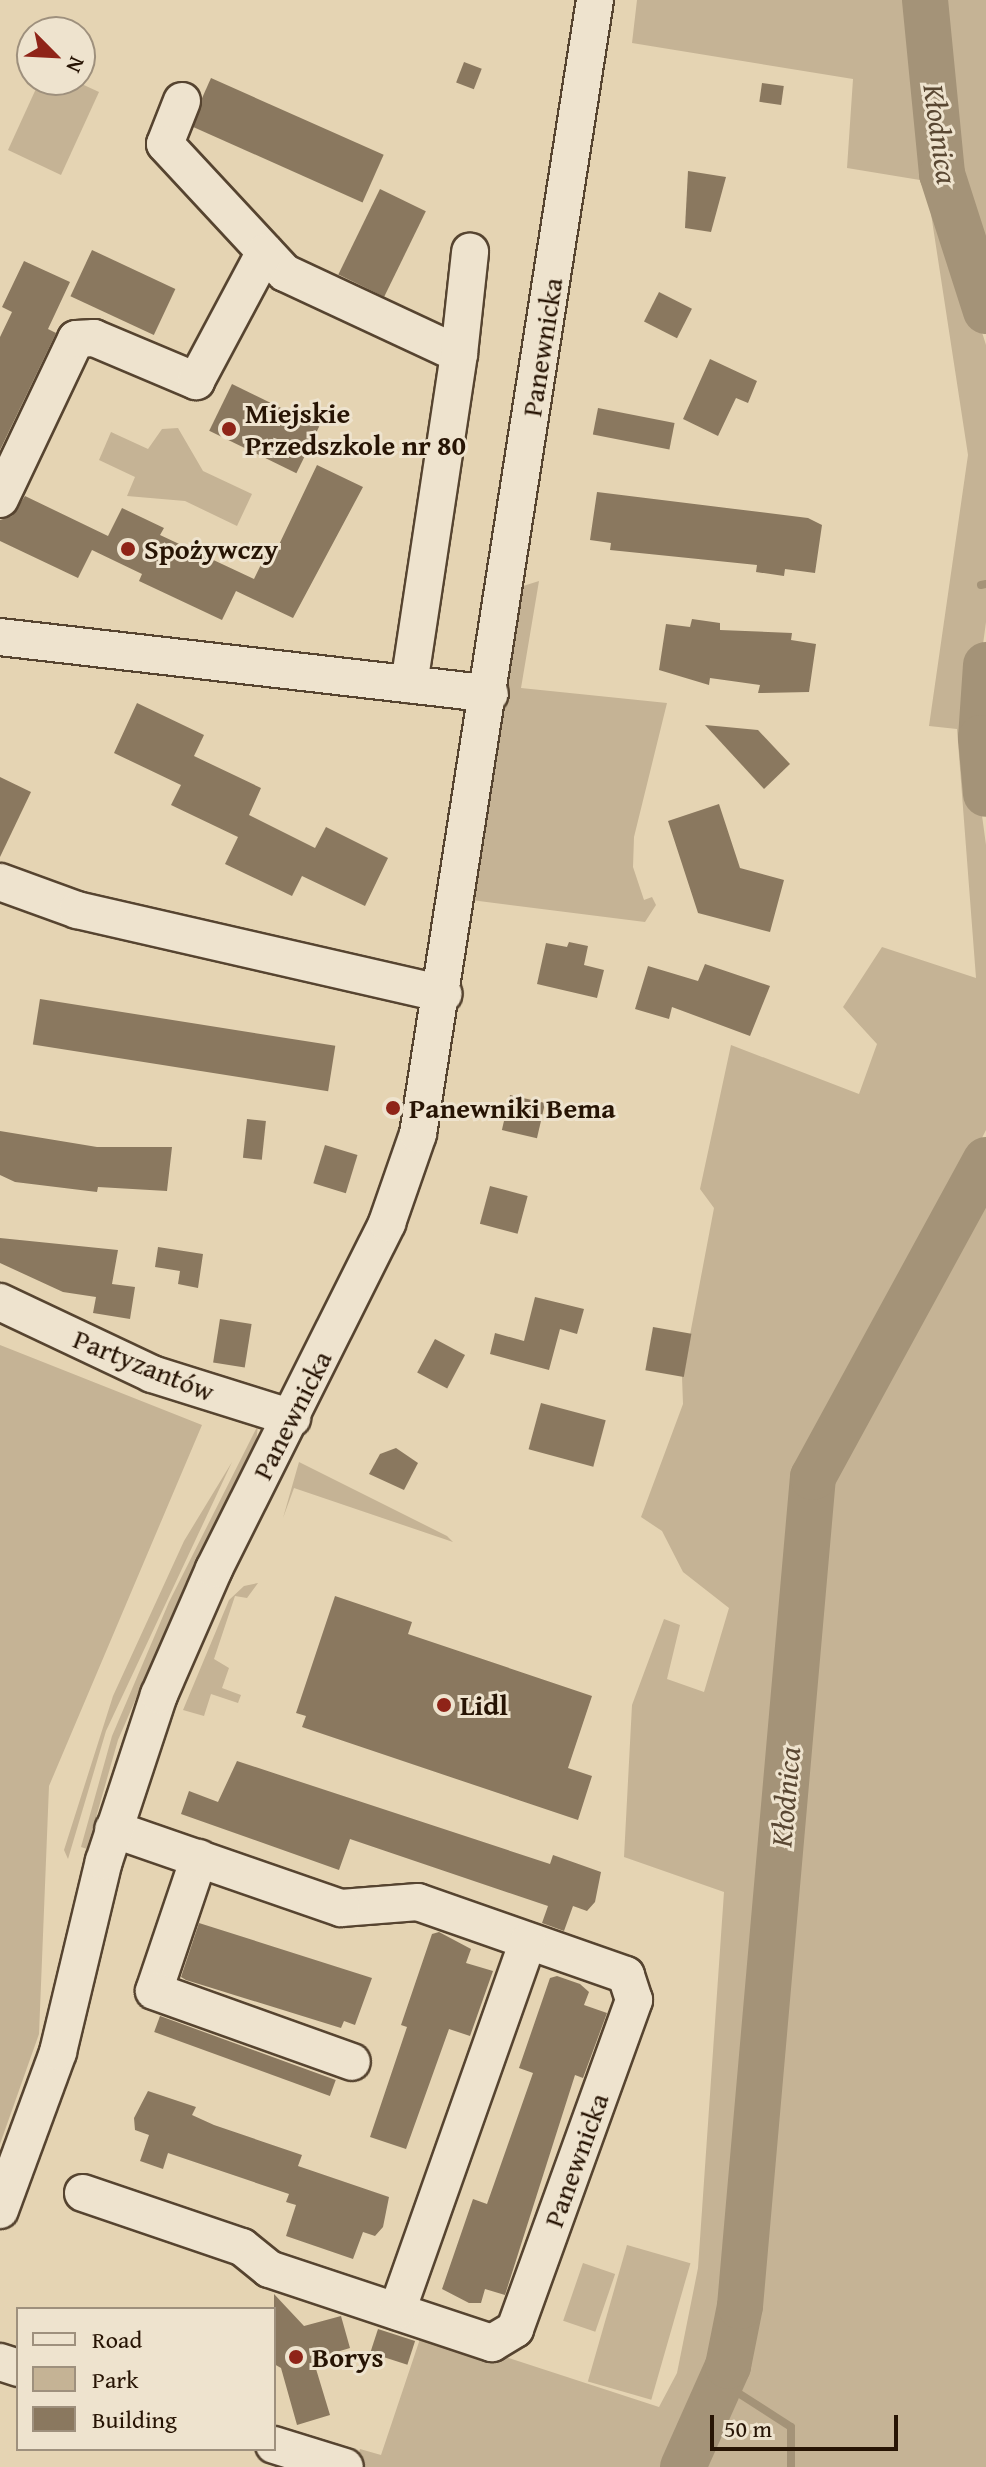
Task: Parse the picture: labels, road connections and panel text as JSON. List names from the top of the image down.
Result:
{
  "streets": {
    "street": ["Panewnicka", "Partyzantów"]
  },
  "crossings": [
    ["Panewnicka", "Partyzantów"]
  ],
  "water": ["Kłodnica"],
  "places": [
    "Miejskie Przedszkole nr 80",
    "Spożywczy",
    "Panewniki Bema",
    "Lidl",
    "Borys"
  ],
  "legend": ["Road", "Park", "Building"],
  "scale_bar": "50 m",
  "north": "bottom right"
}
